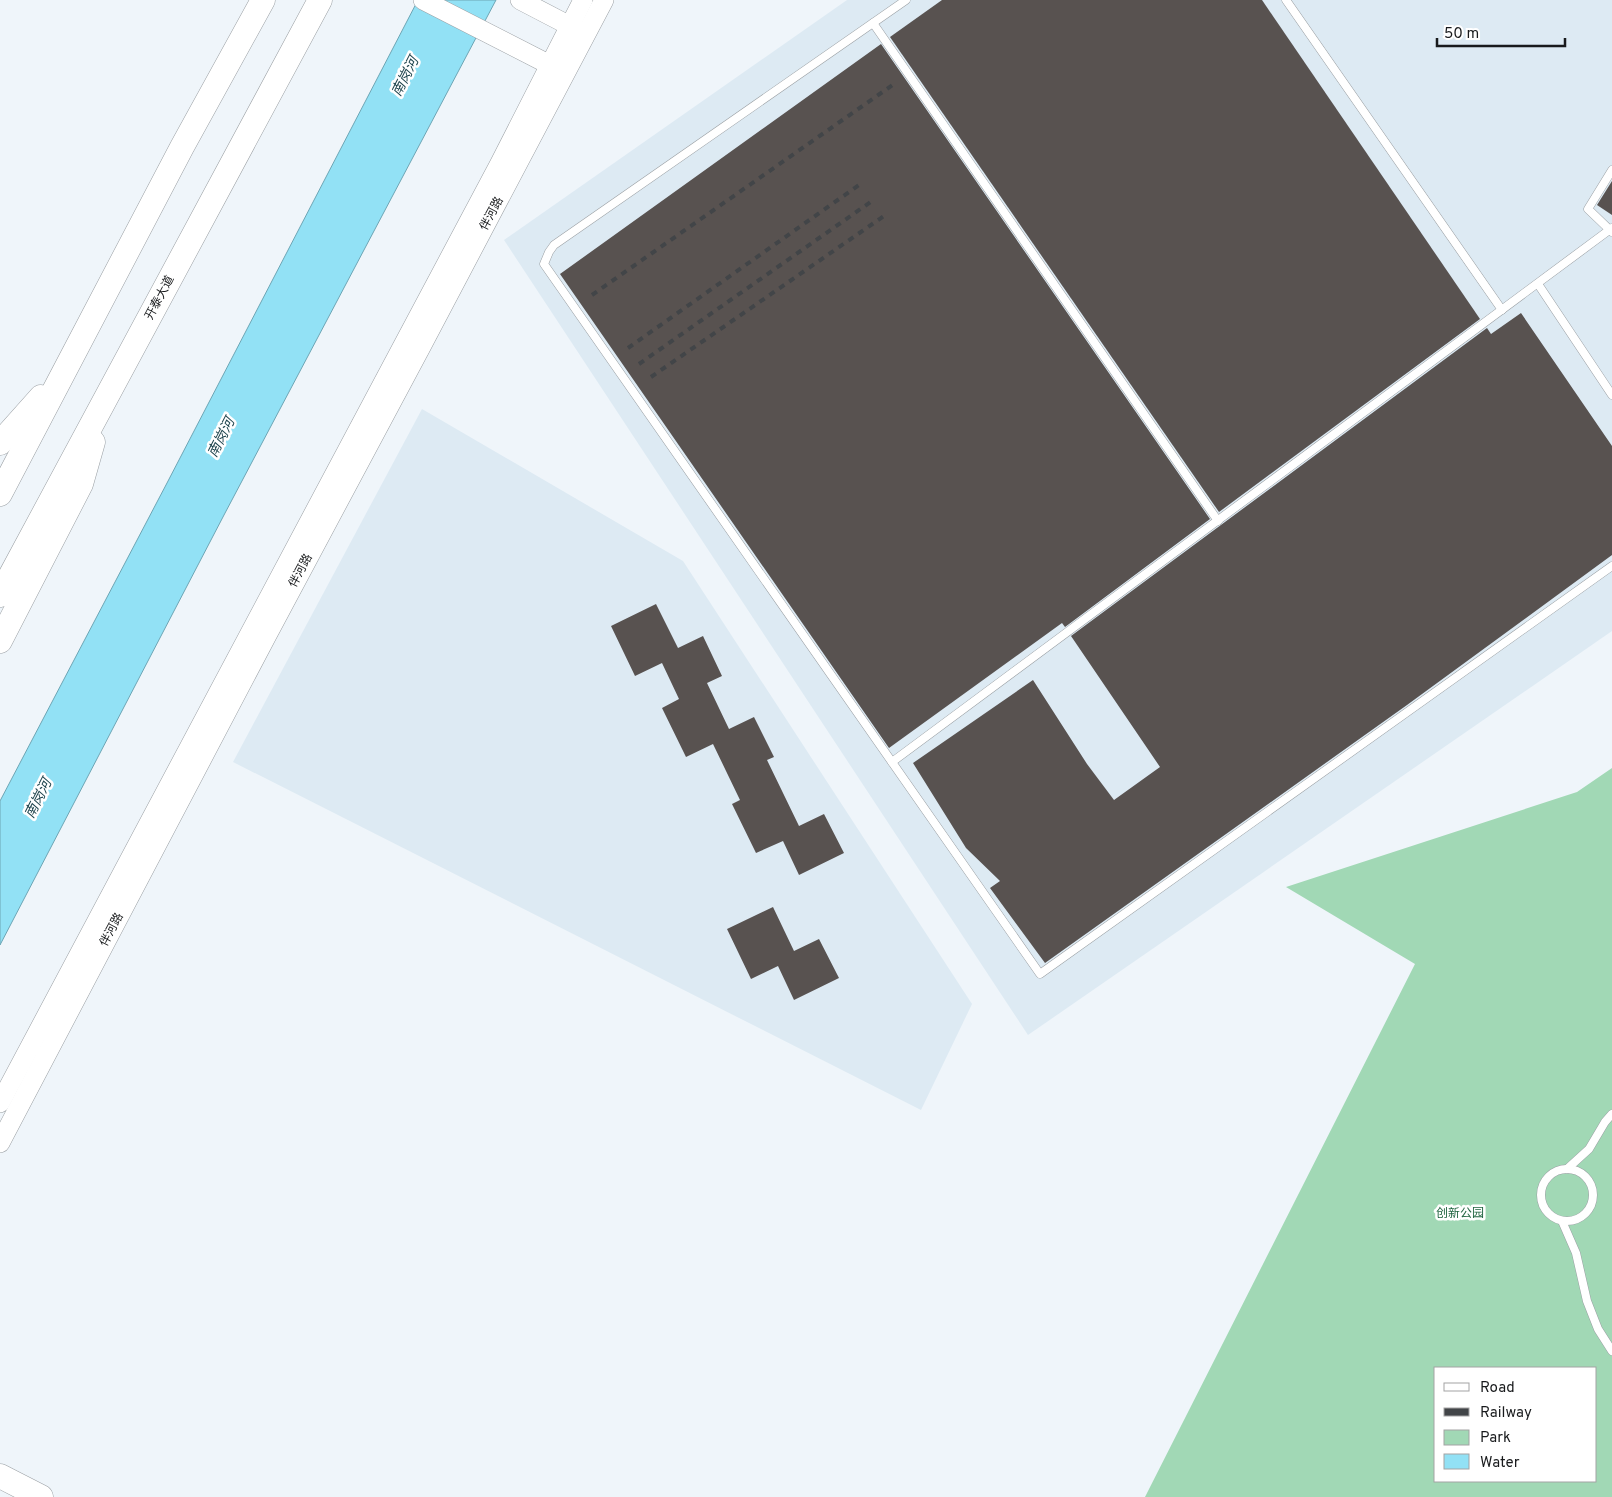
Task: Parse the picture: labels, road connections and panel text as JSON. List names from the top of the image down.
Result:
{
  "streets": {
    "main road": ["开泰大道"],
    "street": ["伴河路"]
  },
  "water": ["南岗河"],
  "parks": ["创新公园"],
  "legend": [
    "Road",
    "Railway",
    "Park",
    "Water"
  ],
  "scale_bar": "50 m"
}
